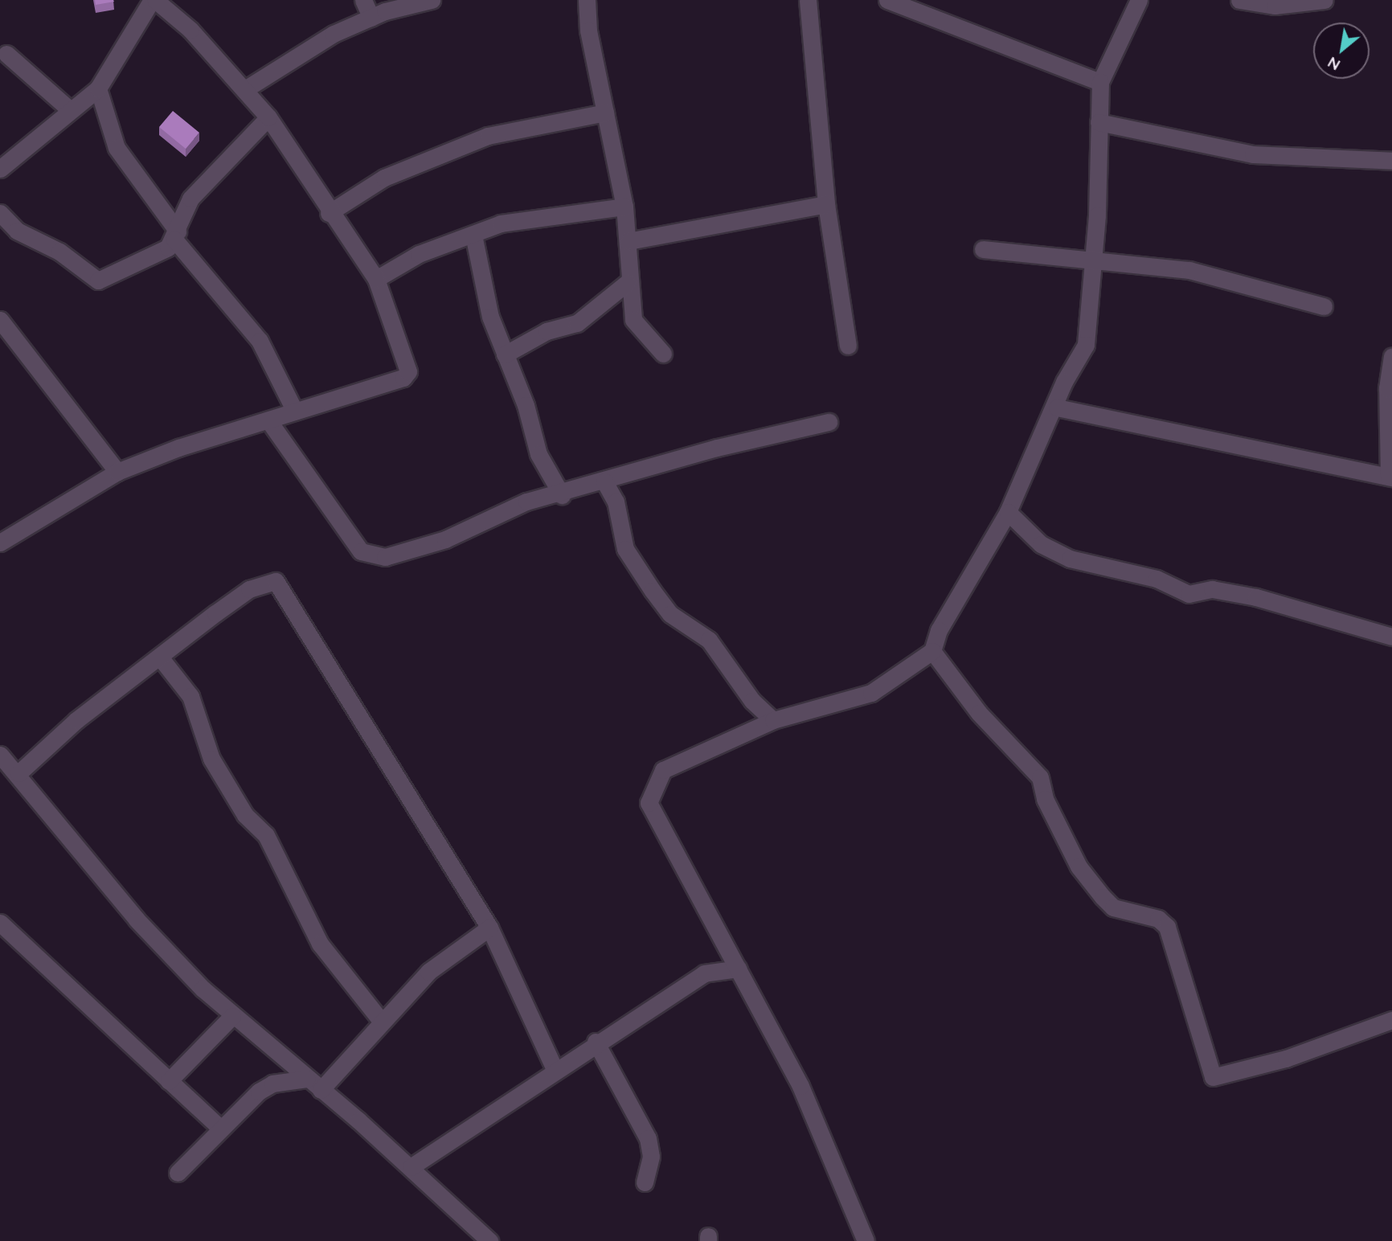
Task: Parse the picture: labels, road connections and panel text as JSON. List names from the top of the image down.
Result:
{
  "north": "bottom left"
}
